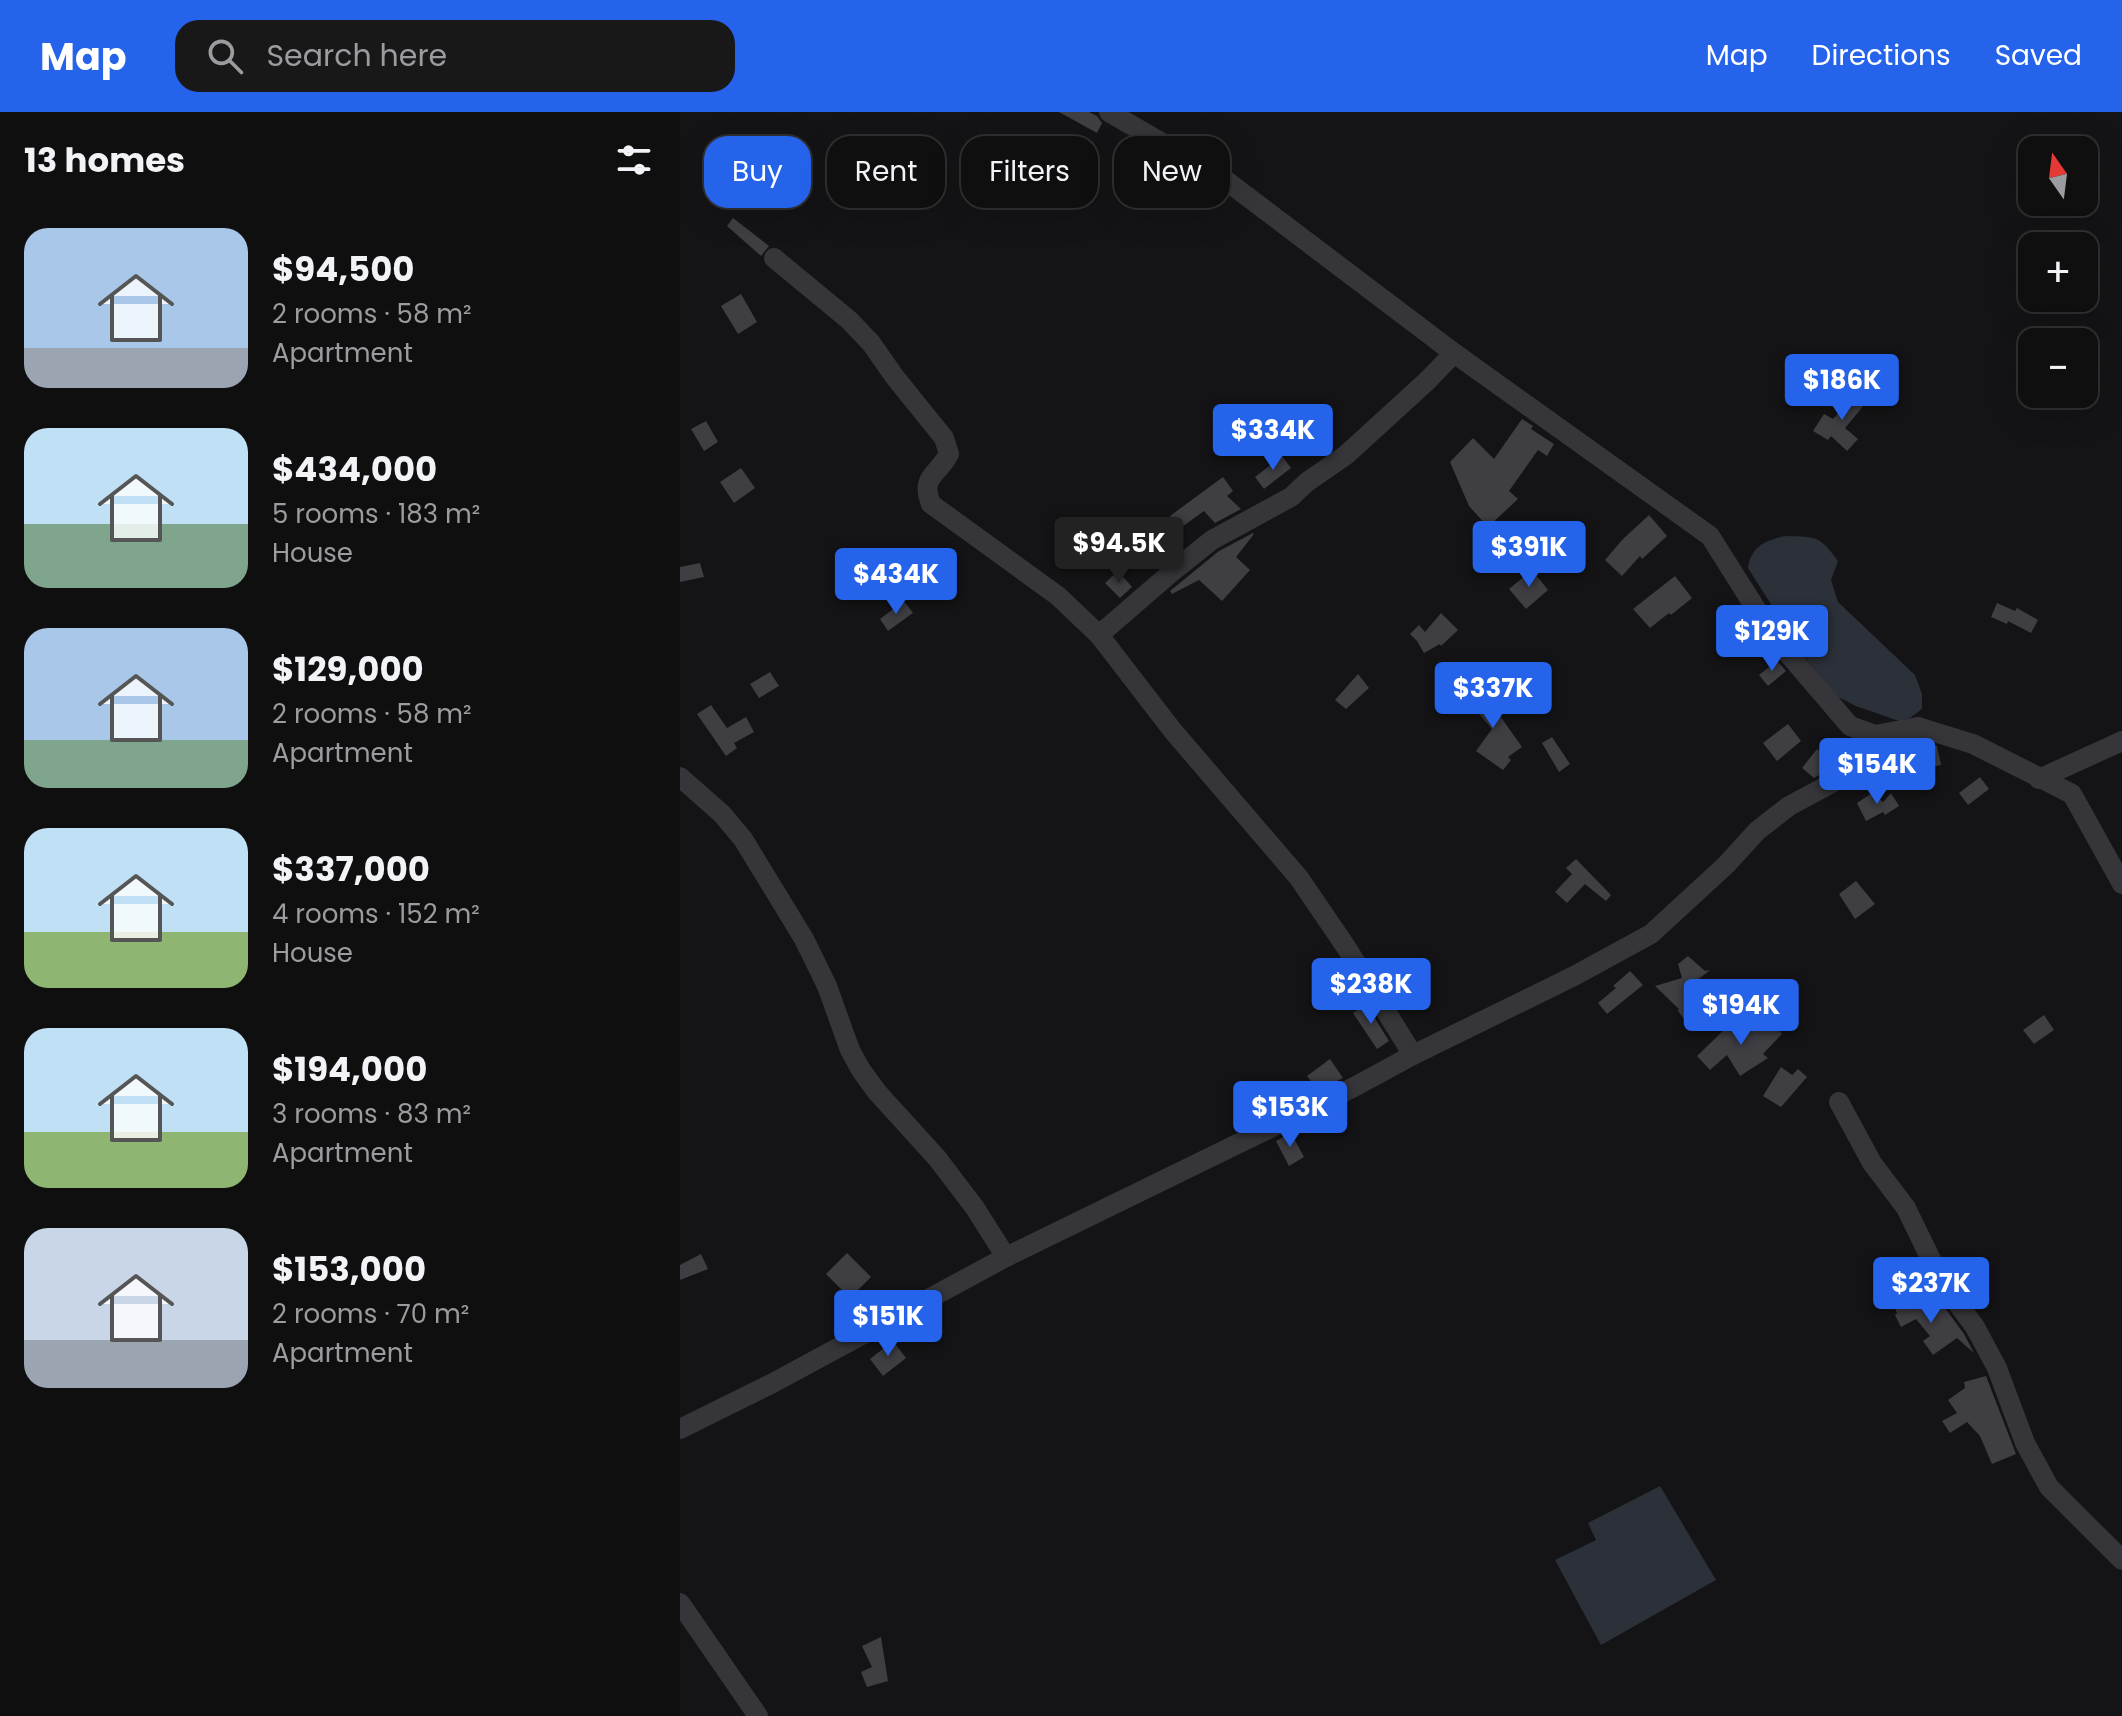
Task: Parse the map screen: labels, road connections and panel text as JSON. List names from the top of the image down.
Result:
{
  "north": "top",
  "page": {
    "header": "Map",
    "search": "Search here",
    "nav": ["Map", "Directions", "Saved"],
    "heading": "13 homes",
    "map_buttons": ["+", "−"],
    "chip": [
      "Buy",
      "Rent",
      "Filters",
      "New"
    ],
    "list": [
      {
        "name": "$94,500",
        "note": "2 rooms · 58 m² · Apartment"
      },
      {
        "name": "$434,000",
        "note": "5 rooms · 183 m² · House"
      },
      {
        "name": "$129,000",
        "note": "2 rooms · 58 m² · Apartment"
      },
      {
        "name": "$337,000",
        "note": "4 rooms · 152 m² · House"
      },
      {
        "name": "$194,000",
        "note": "3 rooms · 83 m² · Apartment"
      },
      {
        "name": "$153,000",
        "note": "2 rooms · 70 m² · Apartment"
      }
    ],
    "price": [
      "$186K",
      "$334K",
      "$94.5K",
      "$391K",
      "$434K",
      "$129K",
      "$337K",
      "$154K",
      "$238K",
      "$194K",
      "$153K",
      "$237K",
      "$151K"
    ]
  }
}
